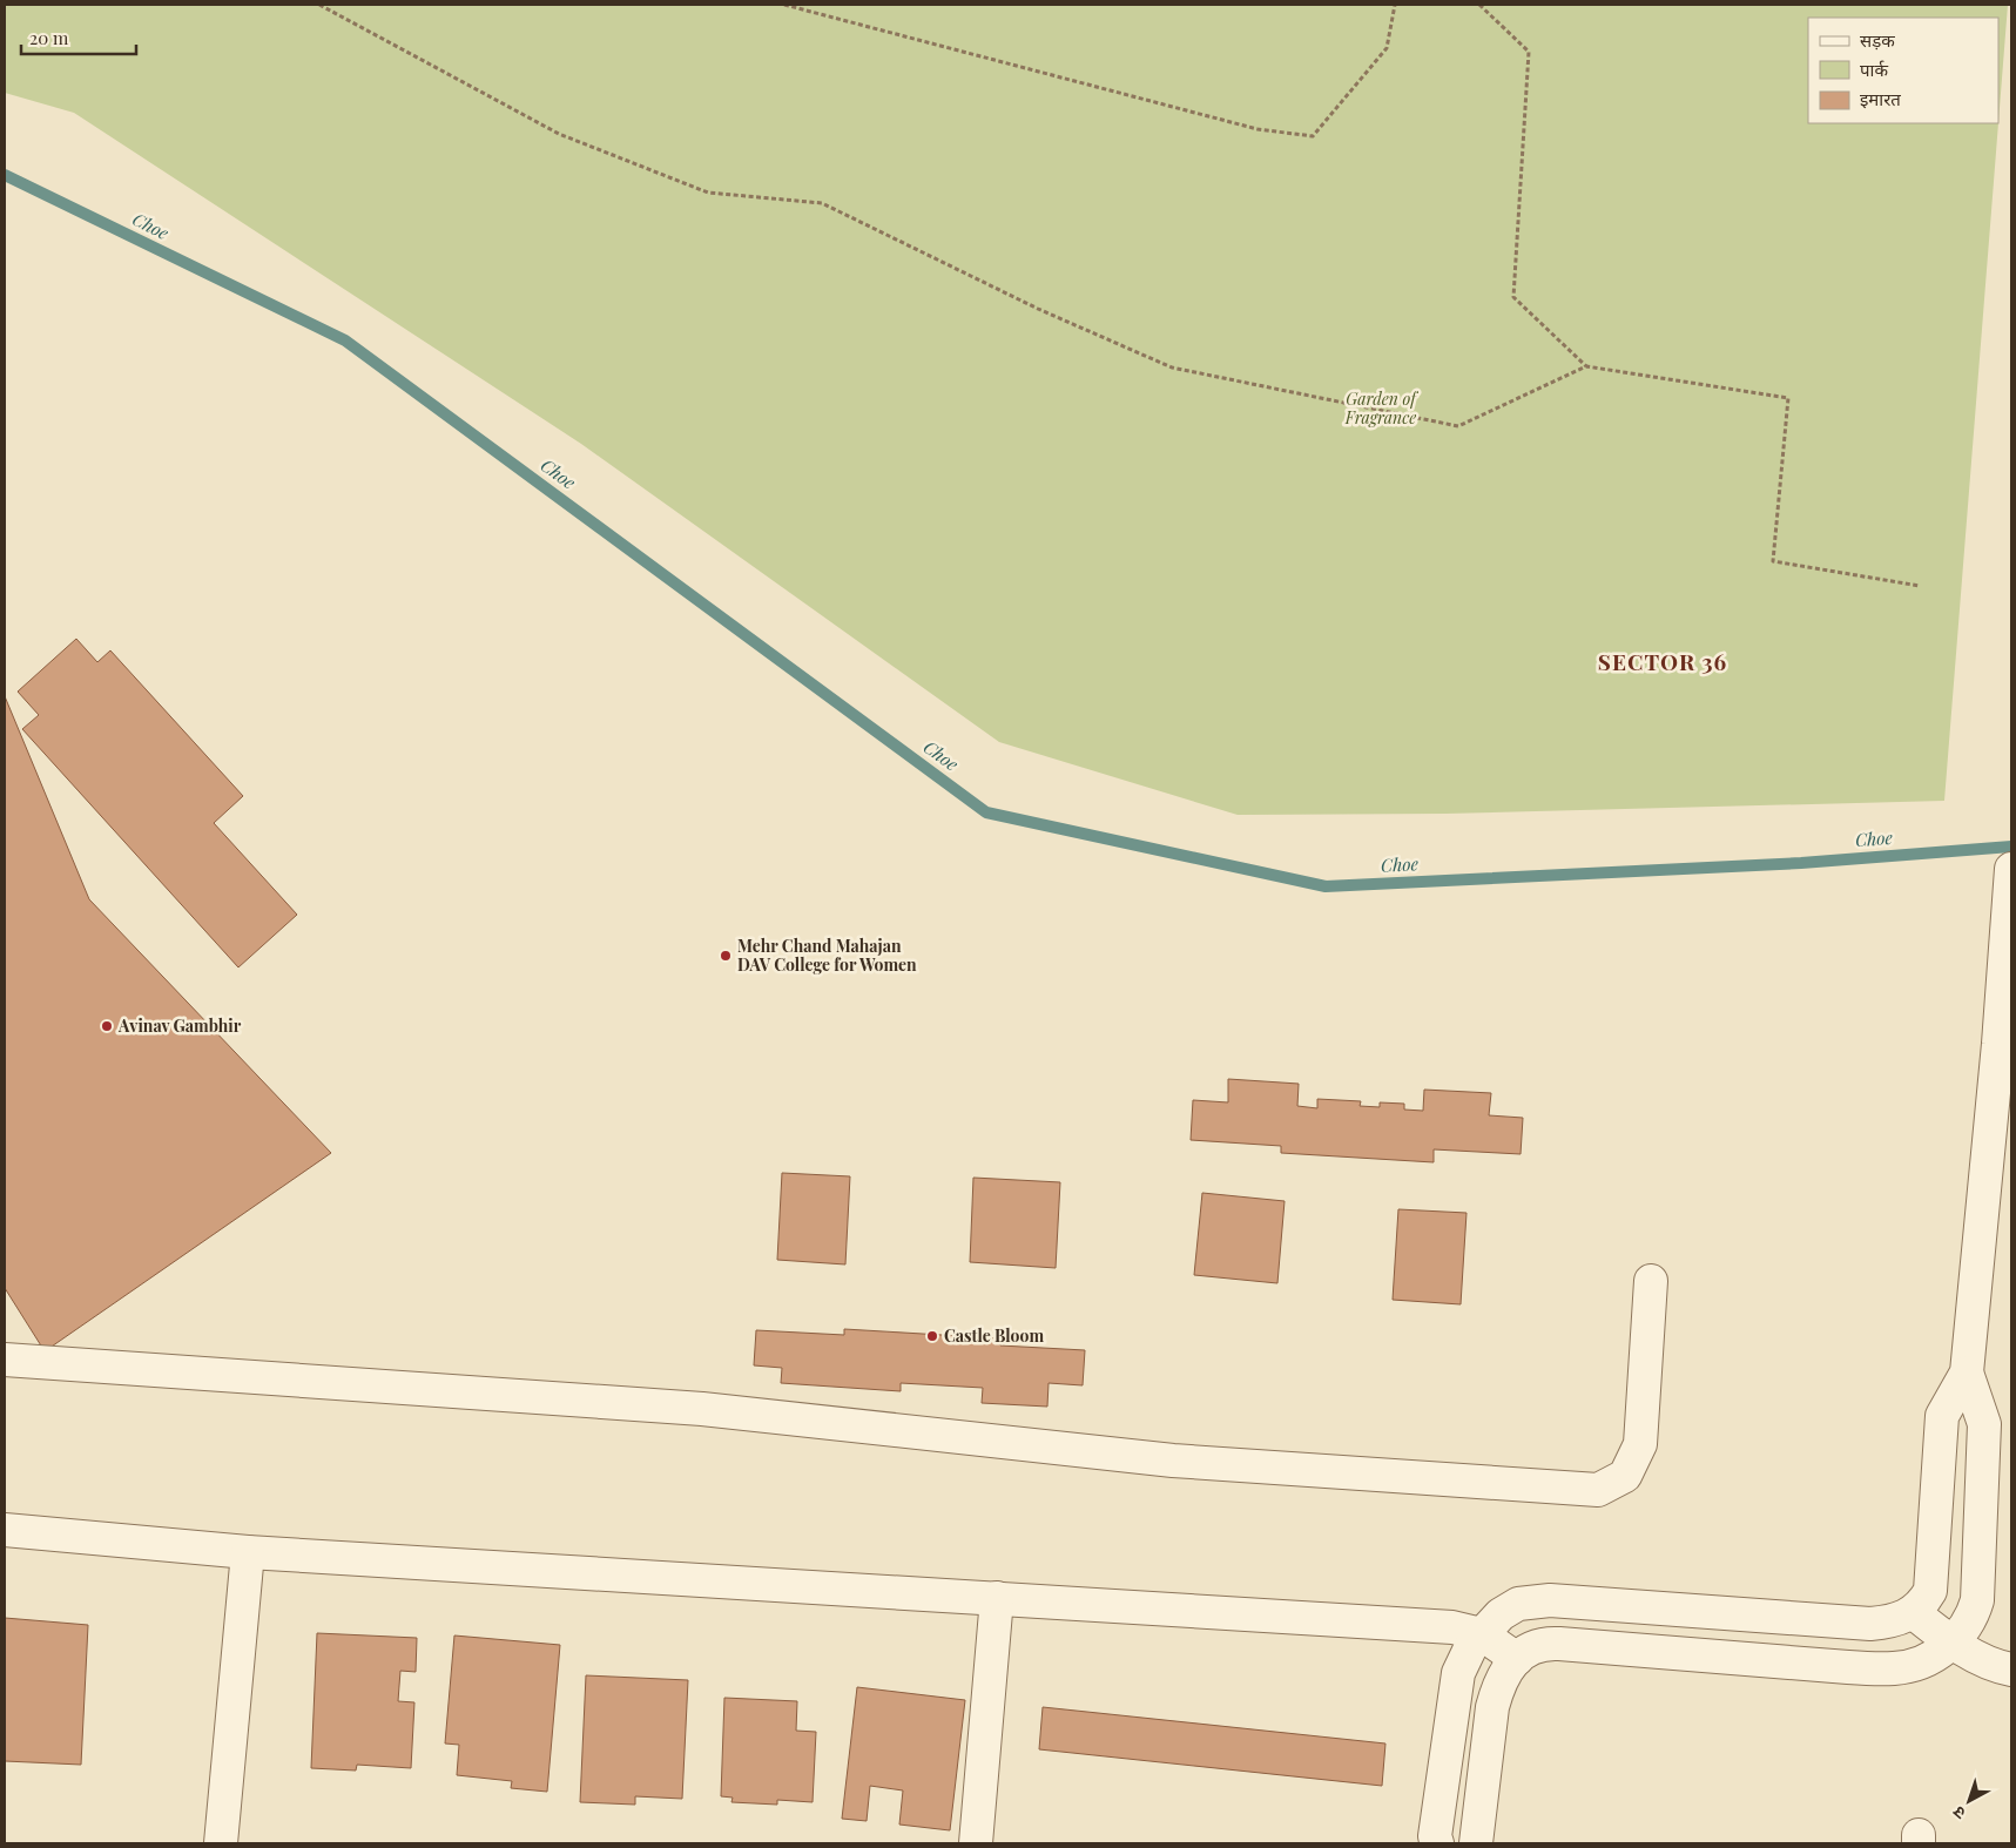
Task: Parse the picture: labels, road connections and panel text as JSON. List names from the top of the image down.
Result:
{
  "districts": ["SECTOR 36"],
  "water": ["Choe"],
  "parks": ["Garden of Fragrance"],
  "places": ["Mehr Chand Mahajan DAV College for Women", "Avinav Gambhir", "Castle Bloom"],
  "legend": ["सड़क", "पार्क", "इमारत"],
  "scale_bar": "20 m",
  "north": "bottom left"
}
